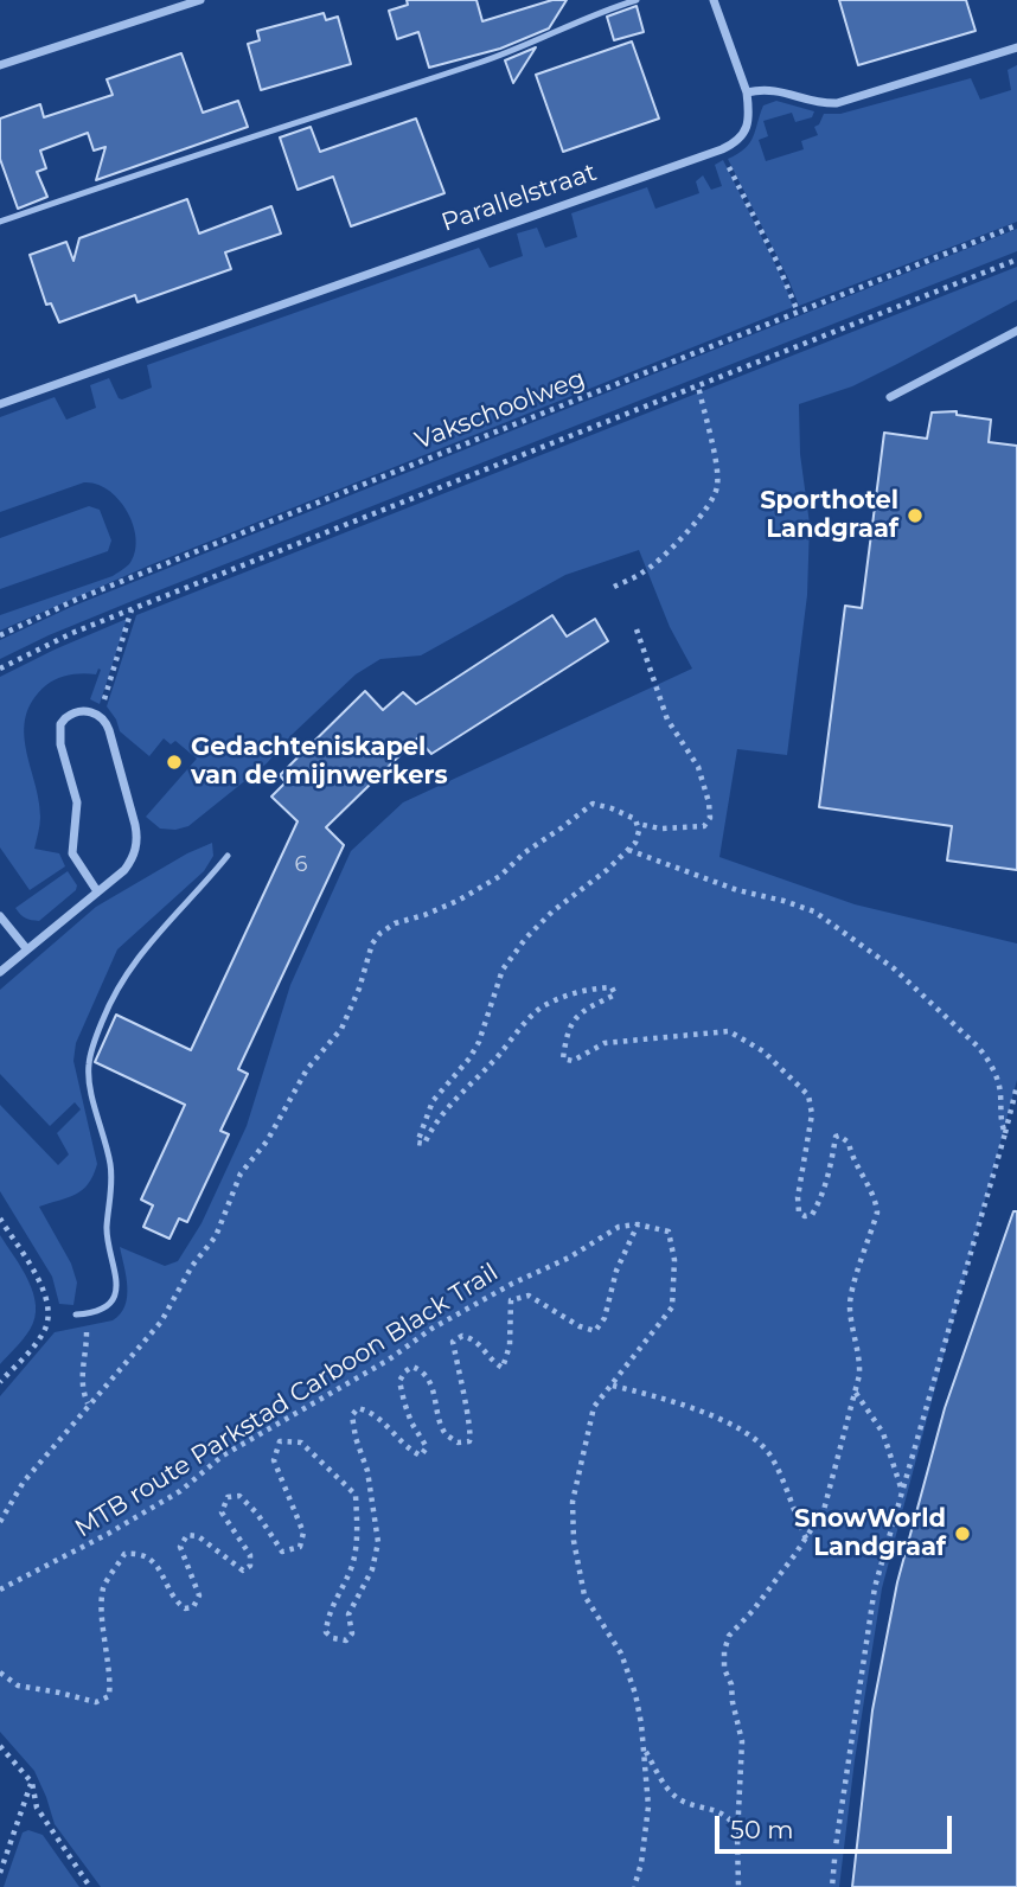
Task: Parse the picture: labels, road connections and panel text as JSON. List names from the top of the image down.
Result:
{
  "streets": {
    "street": ["Parallelstraat"],
    "path": ["Vakschoolweg", "MTB route Parkstad Carboon Black Trail"]
  },
  "places": ["Sporthotel Landgraaf", "Gedachteniskapel van de mijnwerkers", "SnowWorld Landgraaf"],
  "house_numbers": ["6"],
  "scale_bar": "50 m"
}
